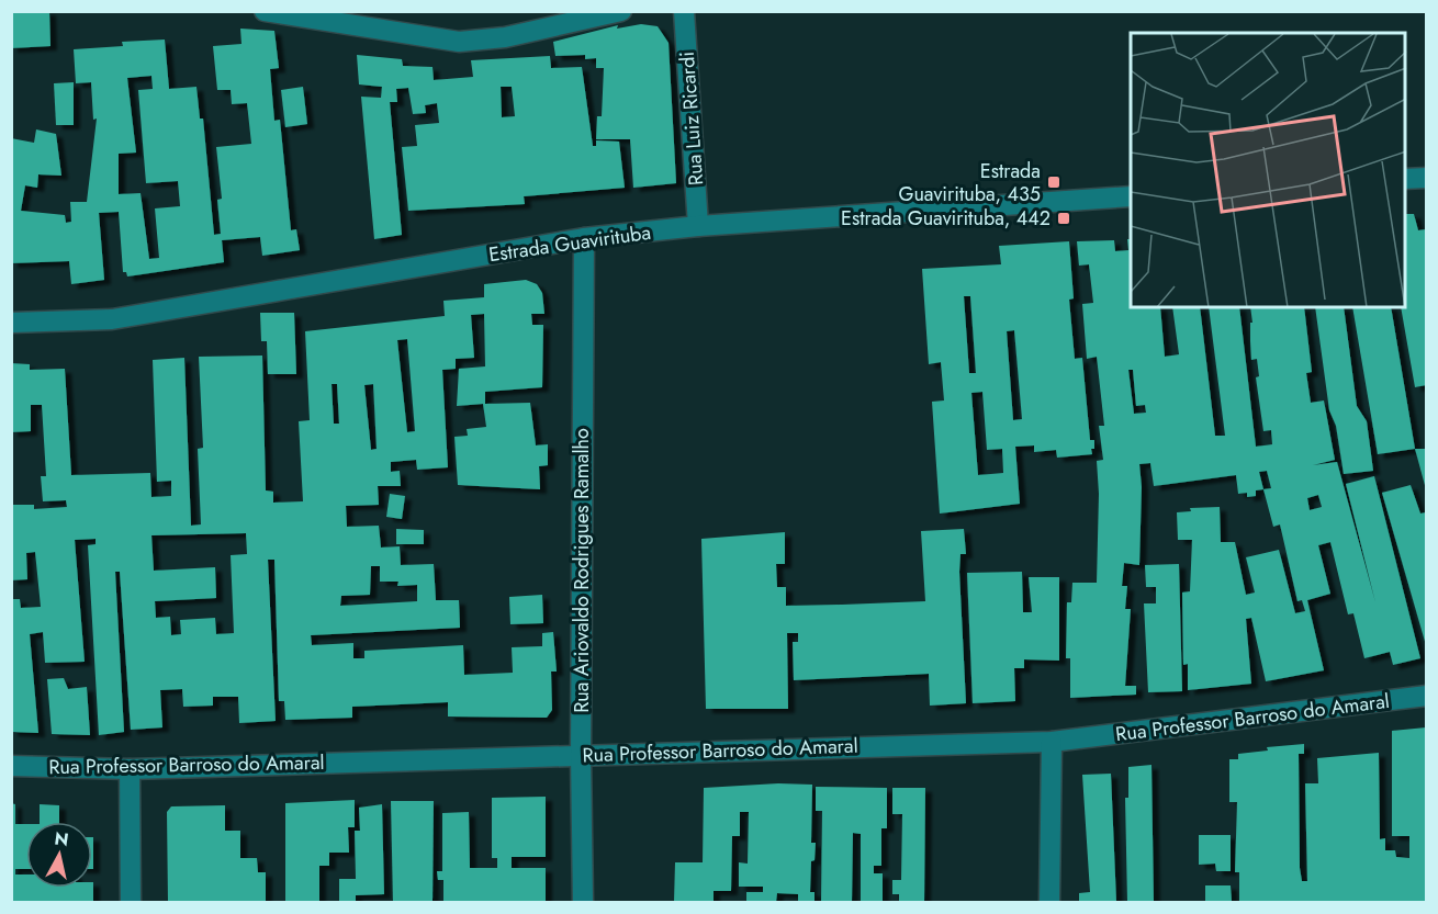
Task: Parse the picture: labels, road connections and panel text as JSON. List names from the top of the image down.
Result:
{
  "streets": {
    "street": [
      "Rua Luiz Ricardi",
      "Estrada Guavirituba",
      "Rua Ariovaldo Rodrigues Ramalho",
      "Rua Professor Barroso do Amaral"
    ]
  },
  "crossings": [
    ["Rua Luiz Ricardi", "Estrada Guavirituba"],
    ["Estrada Guavirituba", "Rua Ariovaldo Rodrigues Ramalho"],
    ["Rua Ariovaldo Rodrigues Ramalho", "Rua Professor Barroso do Amaral"]
  ],
  "places": {
    "transit": ["Estrada Guavirituba, 435", "Estrada Guavirituba, 442"]
  },
  "north": "top"
}
